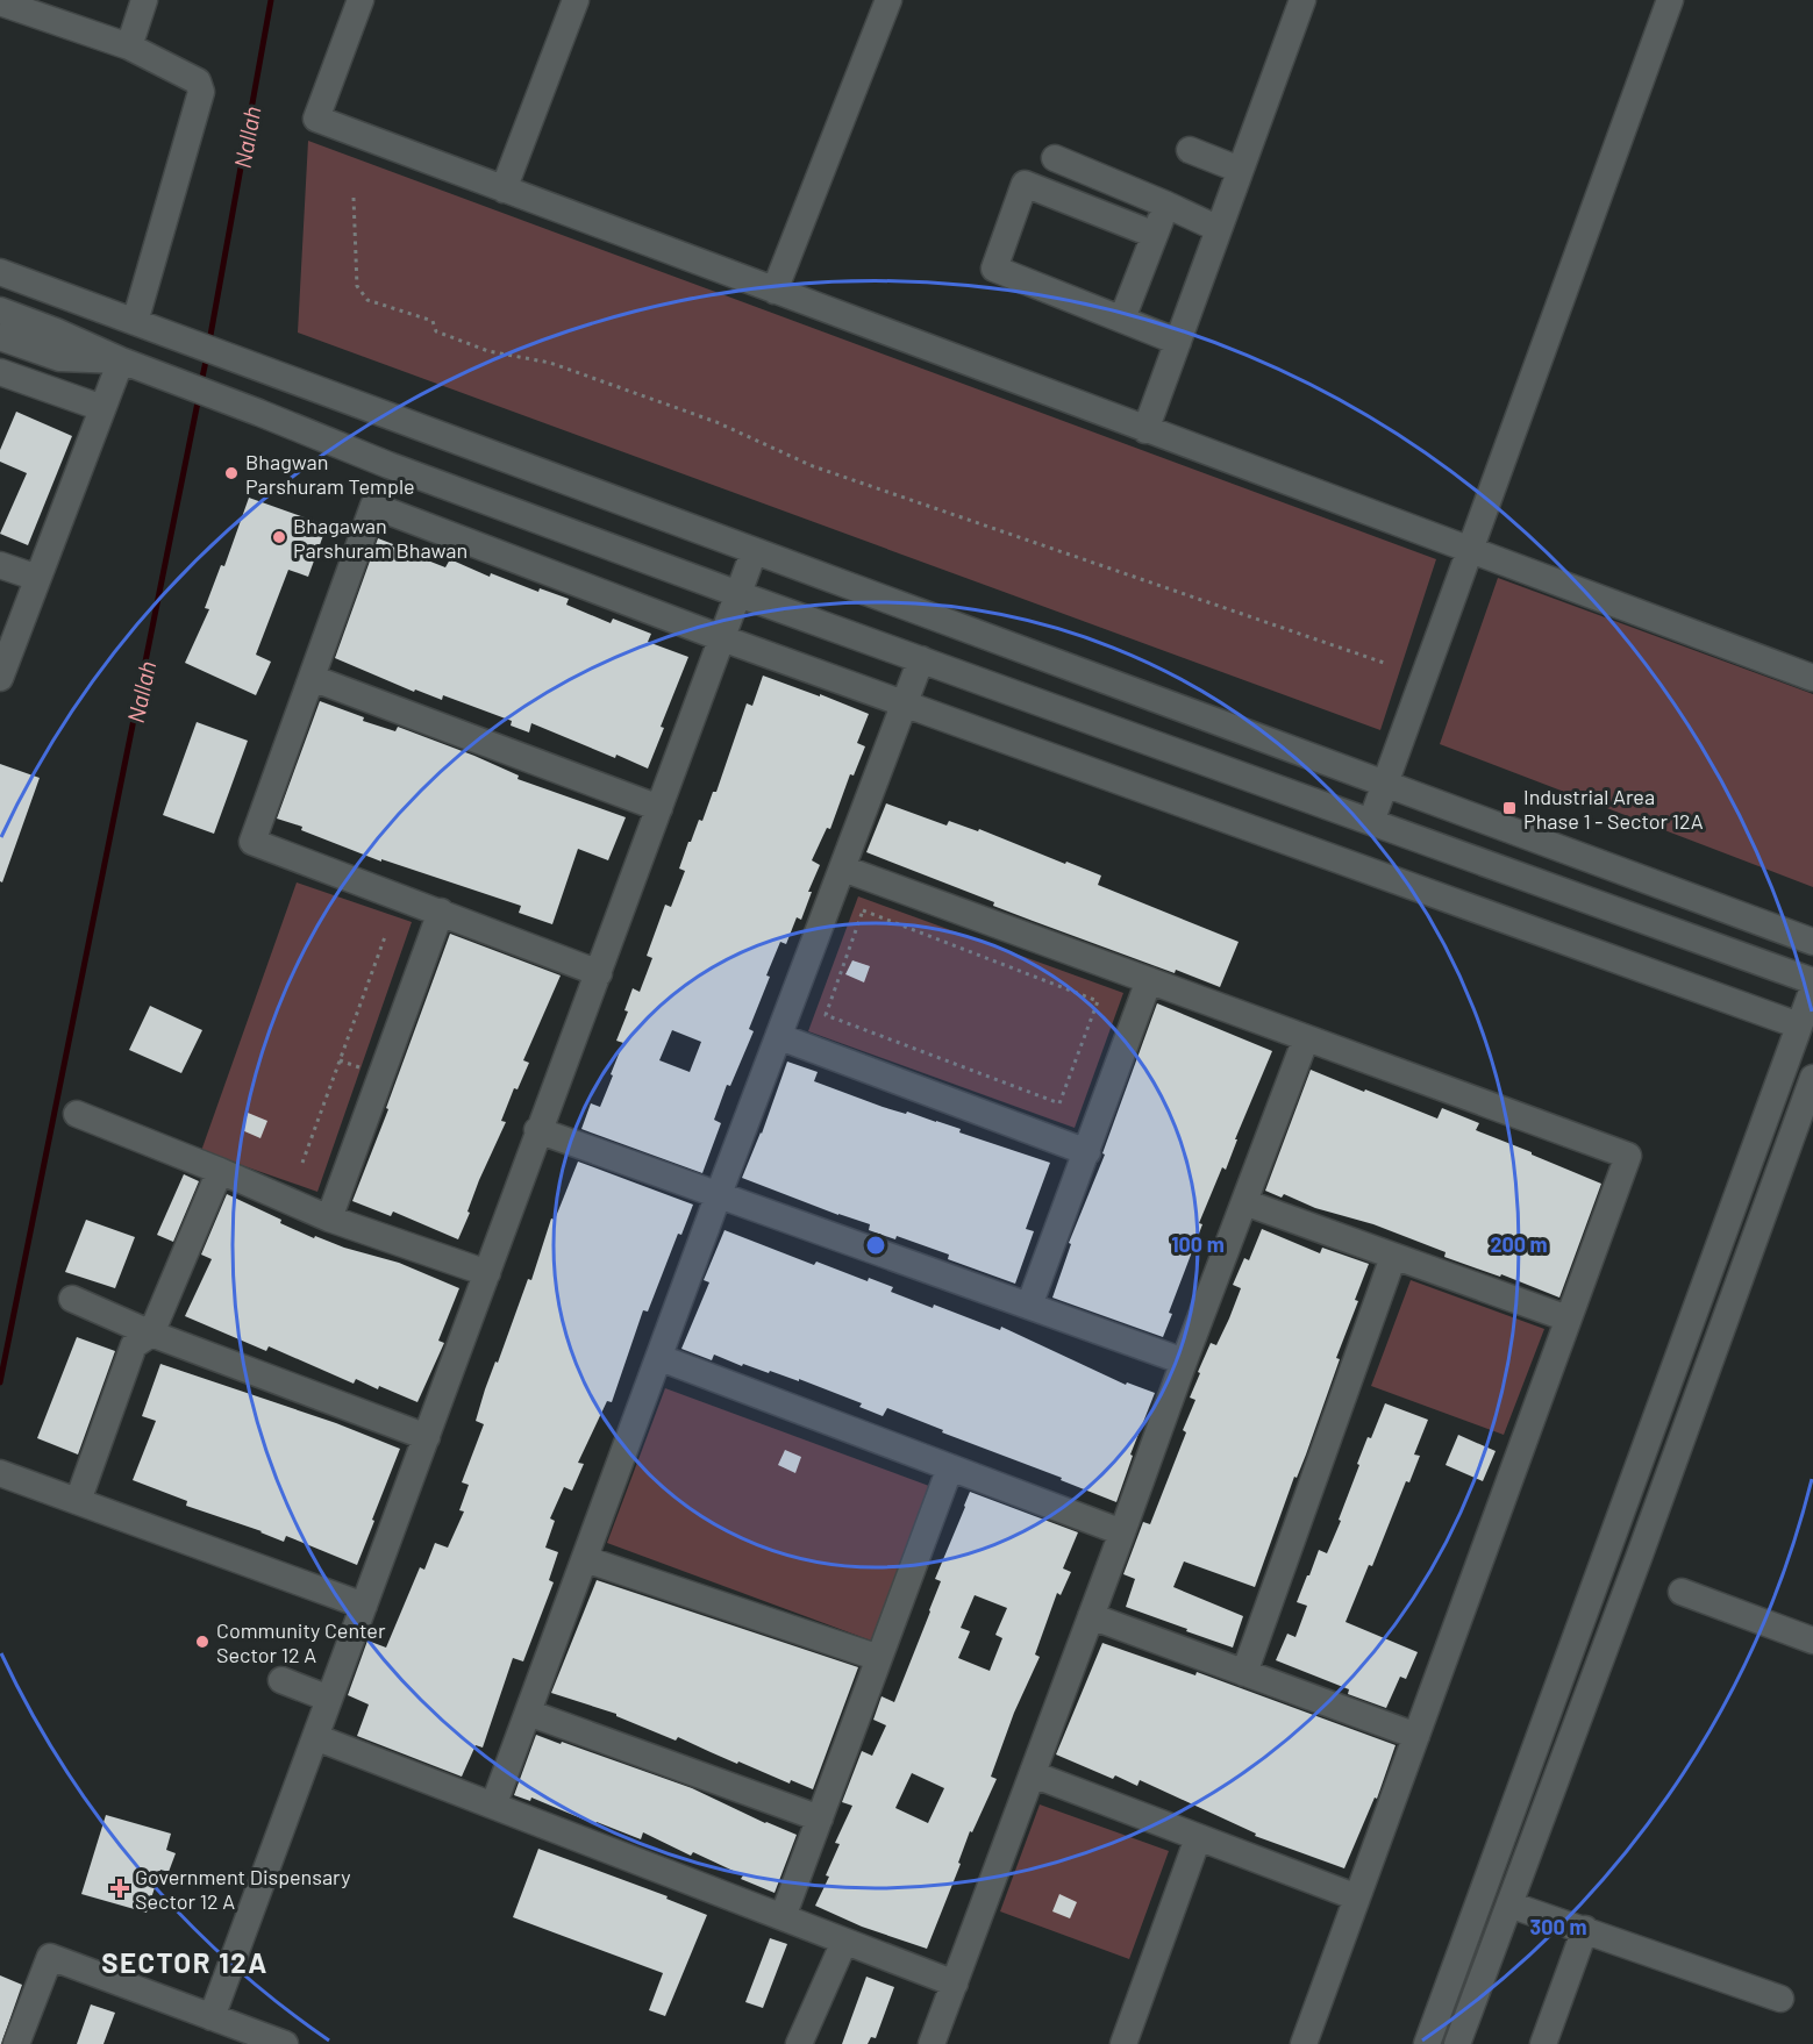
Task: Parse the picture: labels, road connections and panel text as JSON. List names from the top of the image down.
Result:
{
  "districts": ["SECTOR 12A"],
  "water": ["Nallah"],
  "places": {
    "other": ["Bhagwan Parshuram Temple", "Bhagawan Parshuram Bhawan", "Community Center Sector 12 A"],
    "transit": ["Industrial Area Phase 1 - Sector 12A"],
    "health": ["Government Dispensary Sector 12 A"]
  },
  "rings": ["100 m", "200 m", "300 m"]
}
